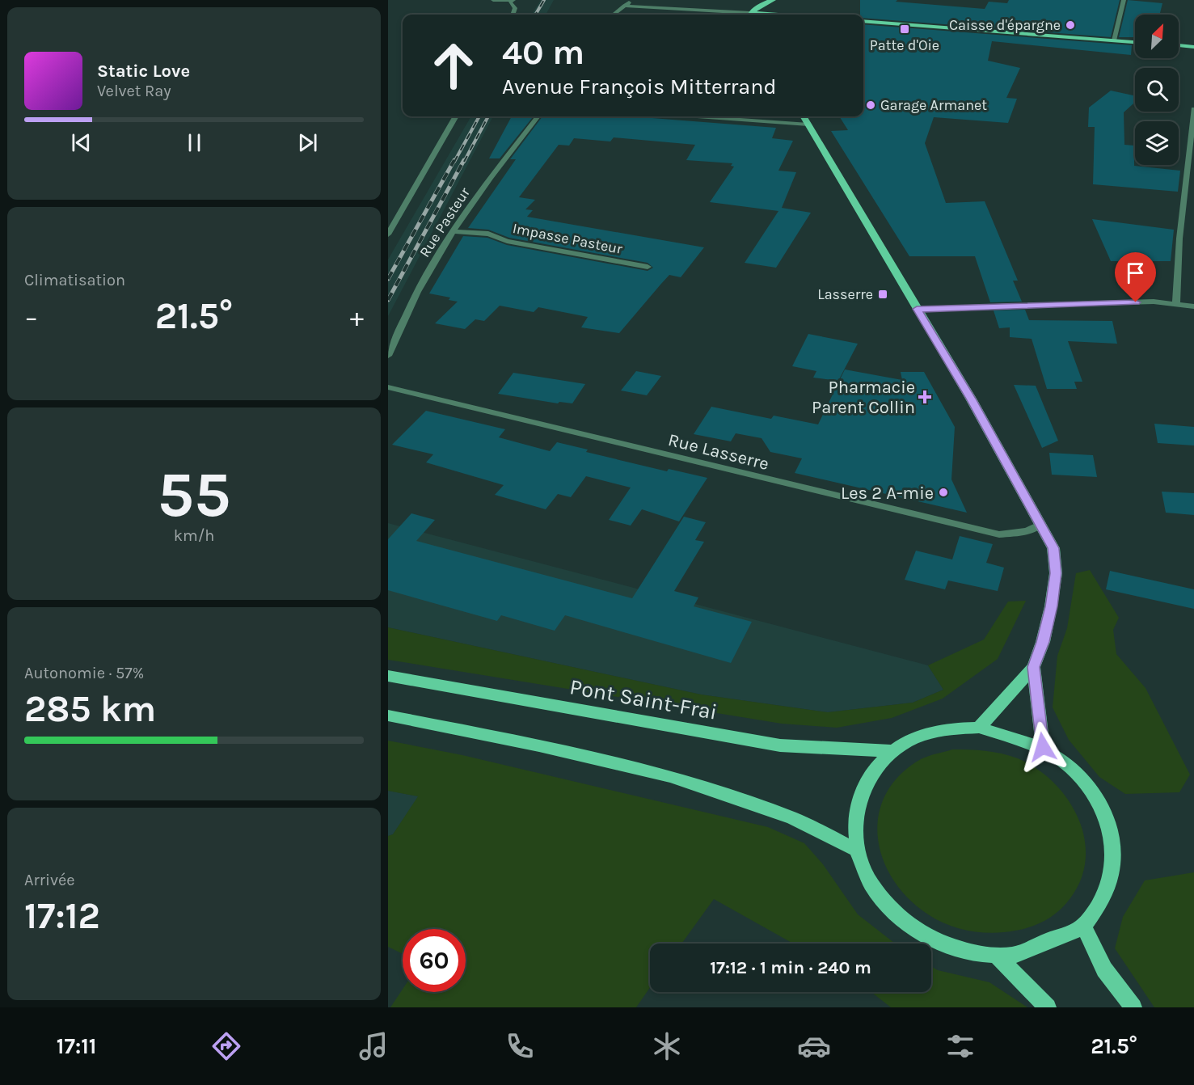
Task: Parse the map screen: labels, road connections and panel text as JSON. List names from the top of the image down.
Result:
{
  "streets": {
    "main road": ["Pont Saint-Frai"],
    "street": ["Rue Pasteur", "Impasse Pasteur", "Rue Lasserre"]
  },
  "crossings": [
    ["Rue Pasteur", "Impasse Pasteur"]
  ],
  "places": {
    "other": ["Caisse d'épargne", "Garage Armanet", "Les 2 A-mie"],
    "transit": ["Patte d'Oie", "Lasserre"],
    "health": ["Pharmacie Parent Collin"]
  },
  "north": "top right",
  "page": {
    "turn": ["40 m", "Avenue François Mitterrand"],
    "song": ["Static Love", "Velvet Ray"],
    "tile": [
      "Climatisation",
      ["55", "km/h"],
      ["Autonomie · 57%", "285 km"],
      ["Arrivée", "17:12"]
    ],
    "heat": ["−", "21.5°", "+"],
    "limit": "60",
    "trip": "17:12 · 1 min · 240 m",
    "tabs": ["17:11", "21.5°"]
  }
}
